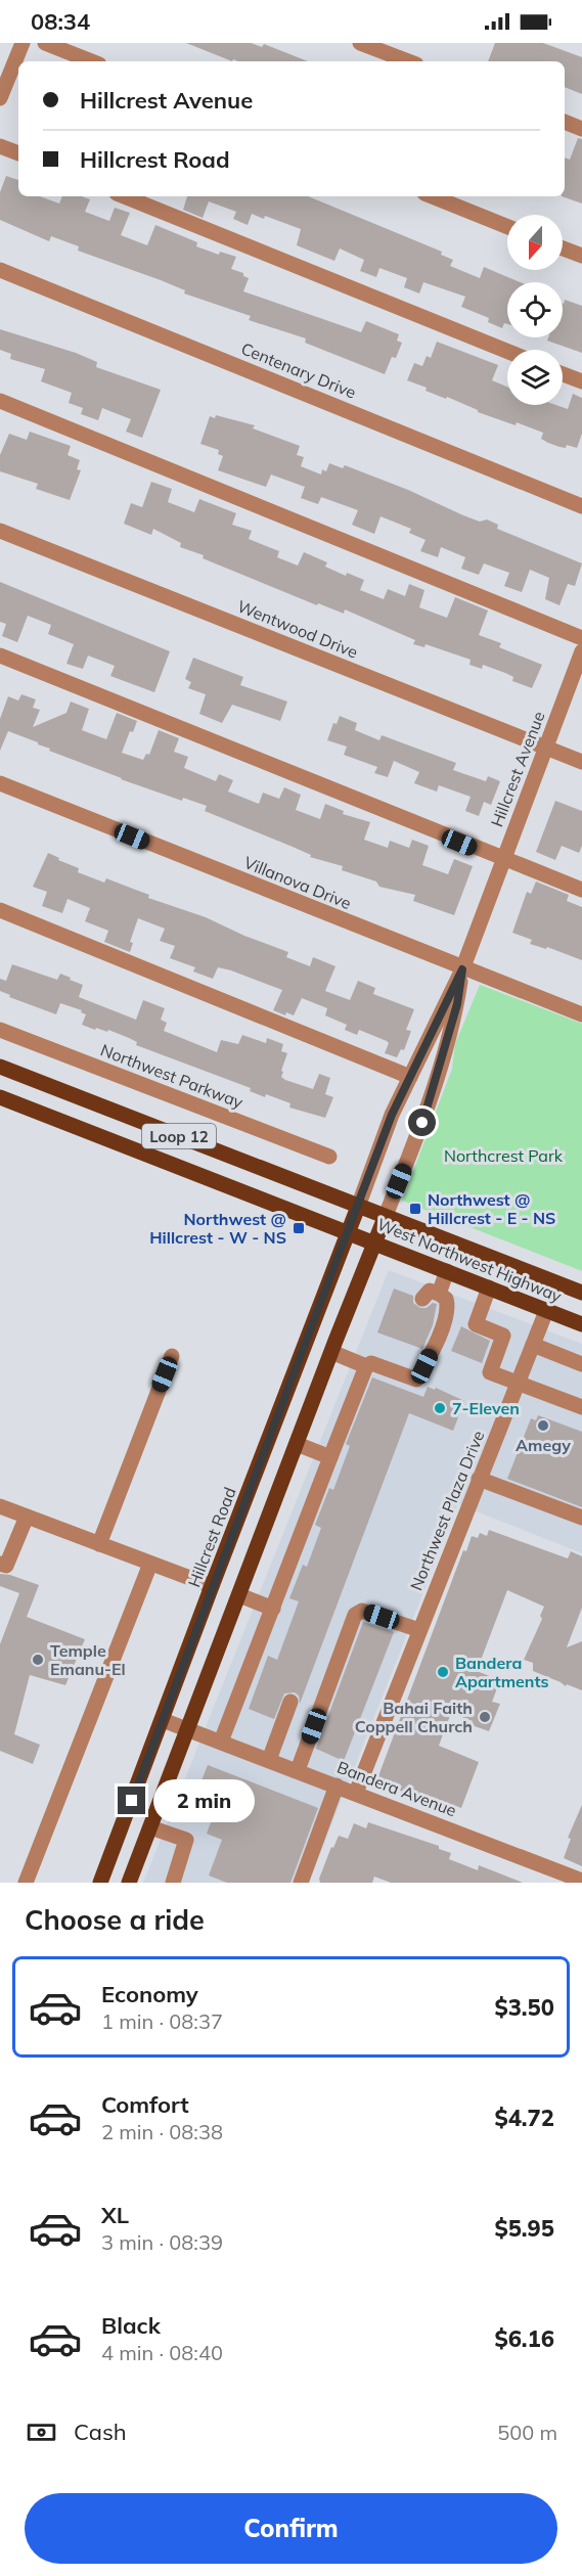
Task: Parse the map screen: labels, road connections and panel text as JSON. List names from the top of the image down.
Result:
{
  "streets": {
    "main road": ["Loop 12", "West Northwest Highway", "Hillcrest Road"],
    "street": [
      "Centenary Drive",
      "Wentwood Drive",
      "Hillcrest Avenue",
      "Villanova Drive",
      "Northwest Parkway",
      "Northwest Plaza Drive",
      "Bandera Avenue"
    ]
  },
  "crossings": [
    ["Wentwood Drive", "Hillcrest Avenue"],
    ["Hillcrest Avenue", "Villanova Drive"],
    ["Hillcrest Avenue", "West Northwest Highway"],
    ["Hillcrest Avenue", "Hillcrest Road"],
    ["West Northwest Highway", "Northwest Plaza Drive"],
    ["West Northwest Highway", "Hillcrest Road"],
    ["Northwest Plaza Drive", "Bandera Avenue"],
    ["Hillcrest Road", "Bandera Avenue"]
  ],
  "parks": ["Northcrest Park"],
  "places": {
    "transit": ["Northwest @ Hillcrest - E - NS", "Northwest @ Hillcrest - W - NS"],
    "other": [
      "7-Eleven",
      "Amegy",
      "Temple Emanu-El",
      "Bandera Apartments",
      "Bahai Faith Coppell Church"
    ]
  },
  "north": "bottom",
  "page": {
    "status": "08:34",
    "banner": ["Hillcrest Avenue", "Hillcrest Road"],
    "bubble": "2 min",
    "heading": "Choose a ride",
    "list": [
      {
        "name": "Economy",
        "note": "1 min · 08:37",
        "value": "$3.50"
      },
      {
        "name": "Comfort",
        "note": "2 min · 08:38",
        "value": "$4.72"
      },
      {
        "name": "XL",
        "note": "3 min · 08:39",
        "value": "$5.95"
      },
      {
        "name": "Black",
        "note": "4 min · 08:40",
        "value": "$6.16"
      }
    ],
    "pay": ["Cash", "500 m"],
    "buttons": "Confirm"
  }
}
